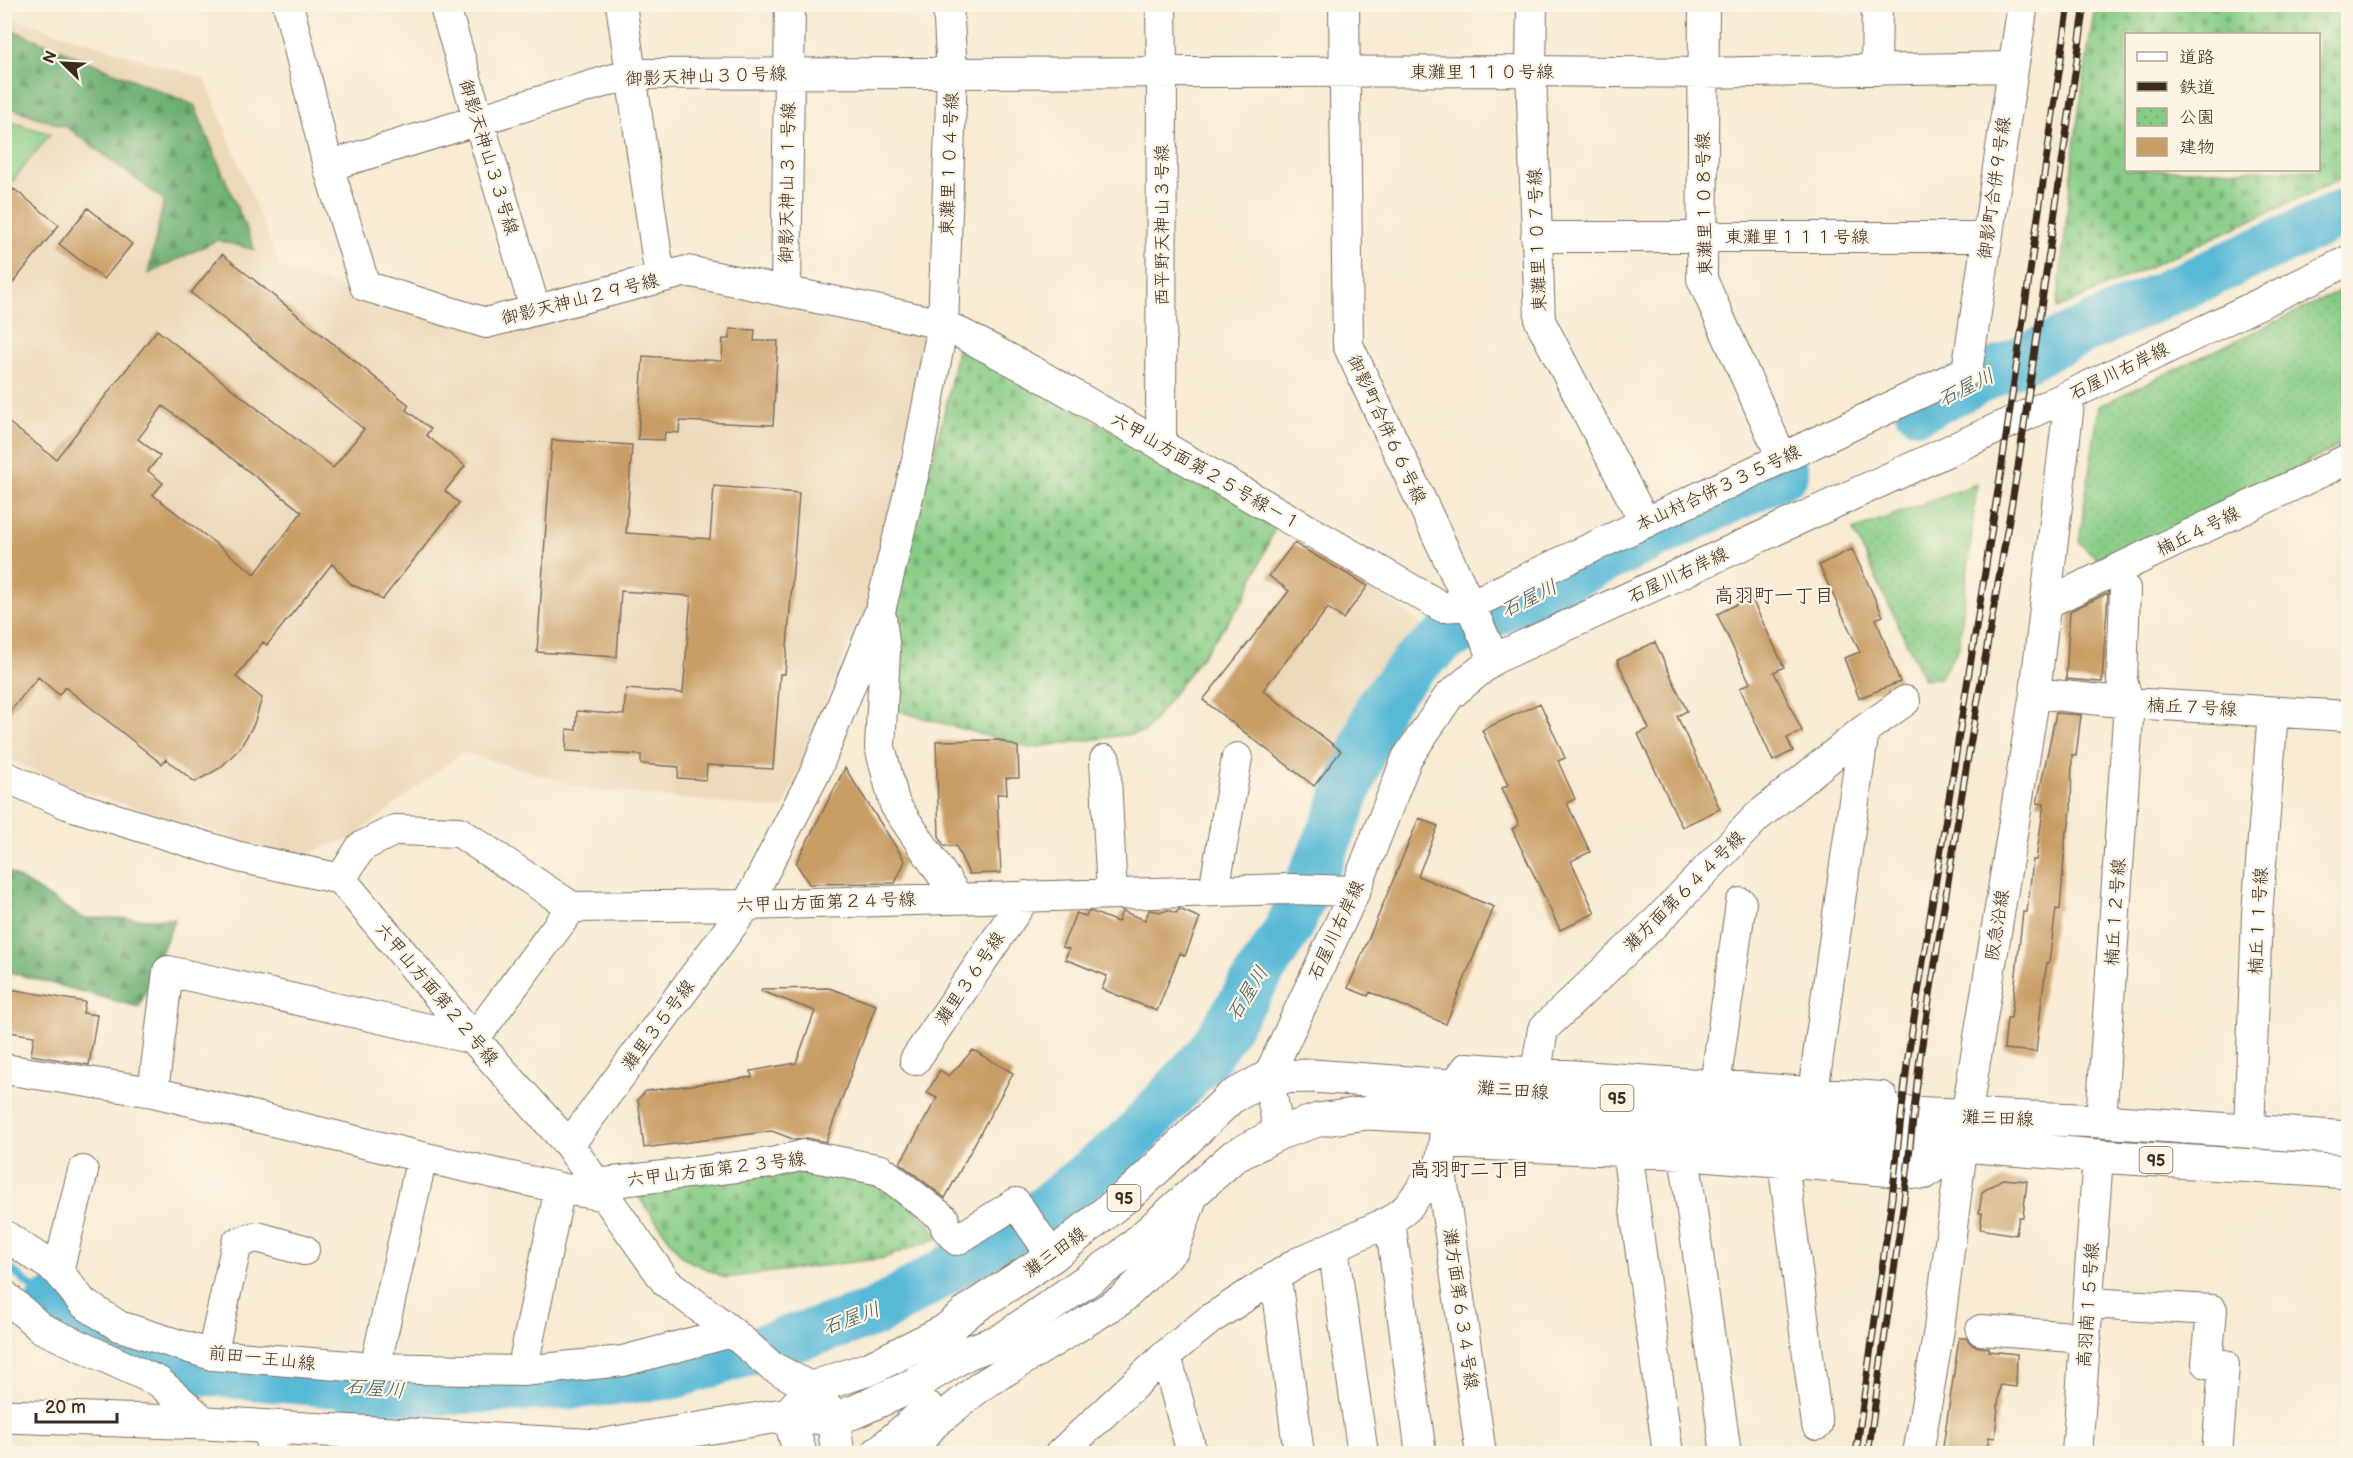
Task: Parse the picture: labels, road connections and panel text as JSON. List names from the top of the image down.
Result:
{
  "streets": {
    "main road": ["灘三田線", "95"],
    "street": [
      "東灘里１１０号線",
      "御影天神山３０号線",
      "御影天神山３３号線",
      "東灘里１０４号線",
      "御影天神山３１号線",
      "御影町合併９号線",
      "東灘里１０８号線",
      "西平野天神山３号線",
      "東灘里１１１号線",
      "東灘里１０７号線",
      "御影天神山２９号線",
      "石屋川右岸線",
      "御影町合併６６号線",
      "六甲山方面第２５号線－１",
      "本山村合併３３５号線",
      "楠丘４号線",
      "楠丘７号線",
      "灘方面第６４４号線",
      "六甲山方面第２４号線",
      "楠丘１２号線",
      "楠丘１１号線",
      "阪急沿線",
      "灘里３６号線",
      "六甲山方面第２２号線",
      "灘里３５号線",
      "六甲山方面第２３号線",
      "高羽南１５号線",
      "灘方面第６３４号線",
      "前田一王山線"
    ]
  },
  "crossings": [
    ["東灘里１１０号線", "御影天神山３０号線"],
    ["東灘里１１０号線", "東灘里１０４号線"],
    ["東灘里１１０号線", "御影町合併９号線"],
    ["東灘里１１０号線", "東灘里１０８号線"],
    ["東灘里１１０号線", "西平野天神山３号線"],
    ["東灘里１１０号線", "東灘里１０７号線"],
    ["東灘里１１０号線", "御影町合併６６号線"],
    ["御影天神山３０号線", "御影天神山３３号線"],
    ["御影天神山３０号線", "東灘里１０４号線"],
    ["御影天神山３０号線", "御影天神山３１号線"],
    ["御影天神山３０号線", "御影天神山２９号線"],
    ["御影天神山３３号線", "御影天神山２９号線"],
    ["東灘里１０４号線", "御影天神山２９号線"],
    ["東灘里１０４号線", "六甲山方面第２５号線－１"],
    ["東灘里１０４号線", "灘里３５号線"],
    ["御影天神山３１号線", "御影天神山２９号線"],
    ["御影町合併９号線", "東灘里１１１号線"],
    ["御影町合併９号線", "本山村合併３３５号線"],
    ["東灘里１０８号線", "東灘里１１１号線"],
    ["東灘里１０８号線", "本山村合併３３５号線"],
    ["西平野天神山３号線", "六甲山方面第２５号線－１"],
    ["東灘里１１１号線", "東灘里１０７号線"],
    ["東灘里１０７号線", "本山村合併３３５号線"],
    ["御影天神山２９号線", "六甲山方面第２５号線－１"],
    ["石屋川右岸線", "御影町合併６６号線"],
    ["石屋川右岸線", "六甲山方面第２４号線"],
    ["石屋川右岸線", "阪急沿線"],
    ["石屋川右岸線", "灘三田線"],
    ["御影町合併６６号線", "六甲山方面第２５号線－１"],
    ["御影町合併６６号線", "本山村合併３３５号線"],
    ["六甲山方面第２５号線－１", "本山村合併３３５号線"],
    ["楠丘４号線", "阪急沿線"],
    ["楠丘７号線", "楠丘１２号線"],
    ["楠丘７号線", "楠丘１１号線"],
    ["楠丘７号線", "阪急沿線"],
    ["六甲山方面第２４号線", "灘里３６号線"],
    ["六甲山方面第２４号線", "灘里３５号線"],
    ["楠丘１２号線", "灘三田線"],
    ["楠丘１１号線", "灘三田線"],
    ["阪急沿線", "灘三田線"],
    ["六甲山方面第２２号線", "灘里３５号線"],
    ["六甲山方面第２２号線", "灘三田線"],
    ["六甲山方面第２２号線", "六甲山方面第２３号線"],
    ["六甲山方面第２２号線", "前田一王山線"],
    ["灘三田線", "六甲山方面第２３号線"],
    ["灘三田線", "高羽南１５号線"],
    ["灘三田線", "灘方面第６３４号線"]
  ],
  "districts": ["高羽町一丁目", "高羽町二丁目"],
  "water": ["石屋川"],
  "legend": [
    "道路",
    "鉄道",
    "公園",
    "建物"
  ],
  "scale_bar": "20 m",
  "north": "top left"
}
